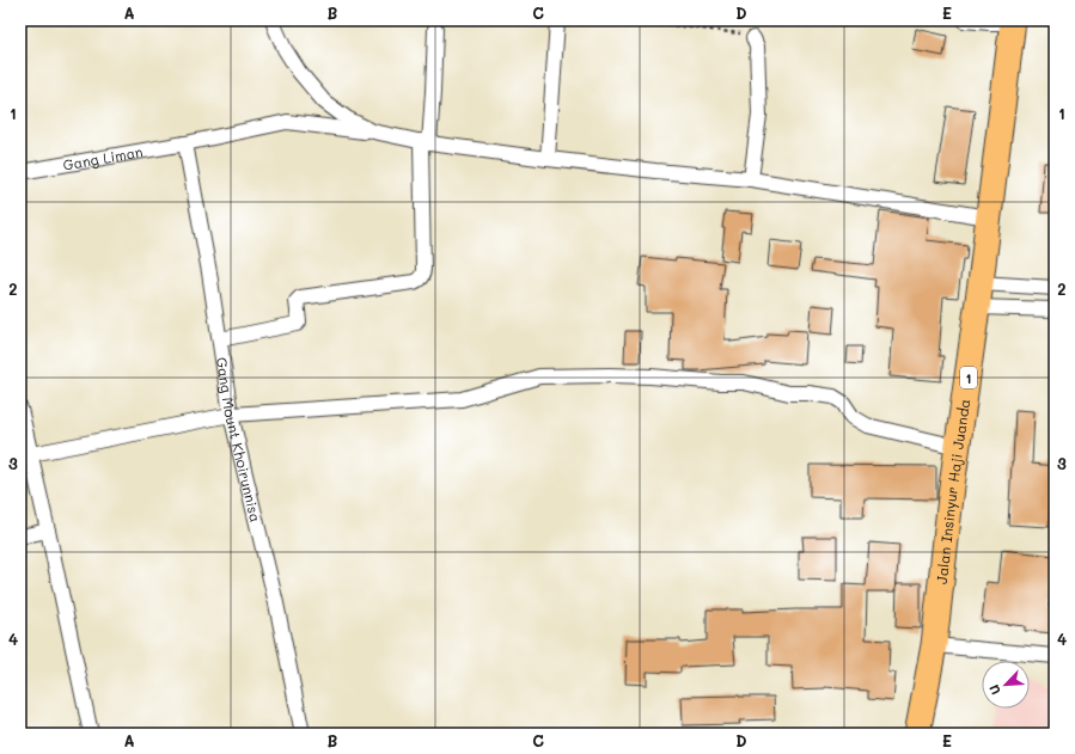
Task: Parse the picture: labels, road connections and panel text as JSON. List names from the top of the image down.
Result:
{
  "streets": {
    "highway": ["1", "Jalan Insinyur Haji Juanda"],
    "street": ["Gang Liman", "Gang Mount Khoirunnisa"]
  },
  "crossings": [
    ["Gang Liman", "Gang Mount Khoirunnisa"]
  ],
  "north": "bottom left",
  "grid": {
    "columns": [
      "A",
      "B",
      "C",
      "D",
      "E"
    ],
    "rows": [
      "1",
      "2",
      "3",
      "4"
    ]
  }
}
